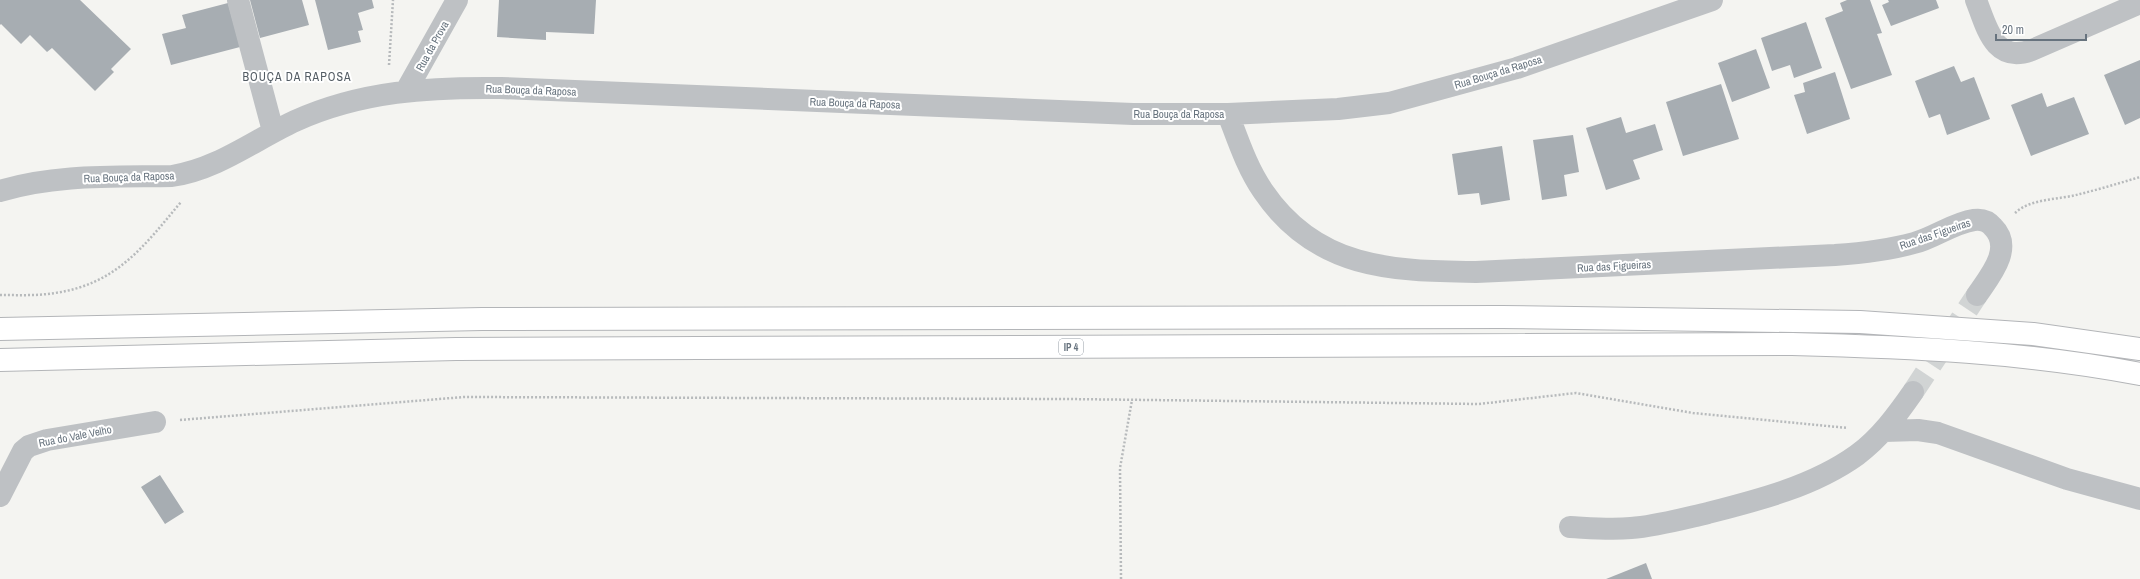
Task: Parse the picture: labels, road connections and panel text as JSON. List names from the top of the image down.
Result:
{
  "streets": {
    "highway": ["IP 4"],
    "street": [
      "Rua da Prova",
      "Rua Bouça da Raposa",
      "Rua das Figueiras",
      "Rua do Vale Velho"
    ]
  },
  "crossings": [
    ["Rua da Prova", "Rua Bouça da Raposa"],
    ["Rua Bouça da Raposa", "Rua das Figueiras"]
  ],
  "districts": ["BOUÇA DA RAPOSA"],
  "scale_bar": "20 m"
}
